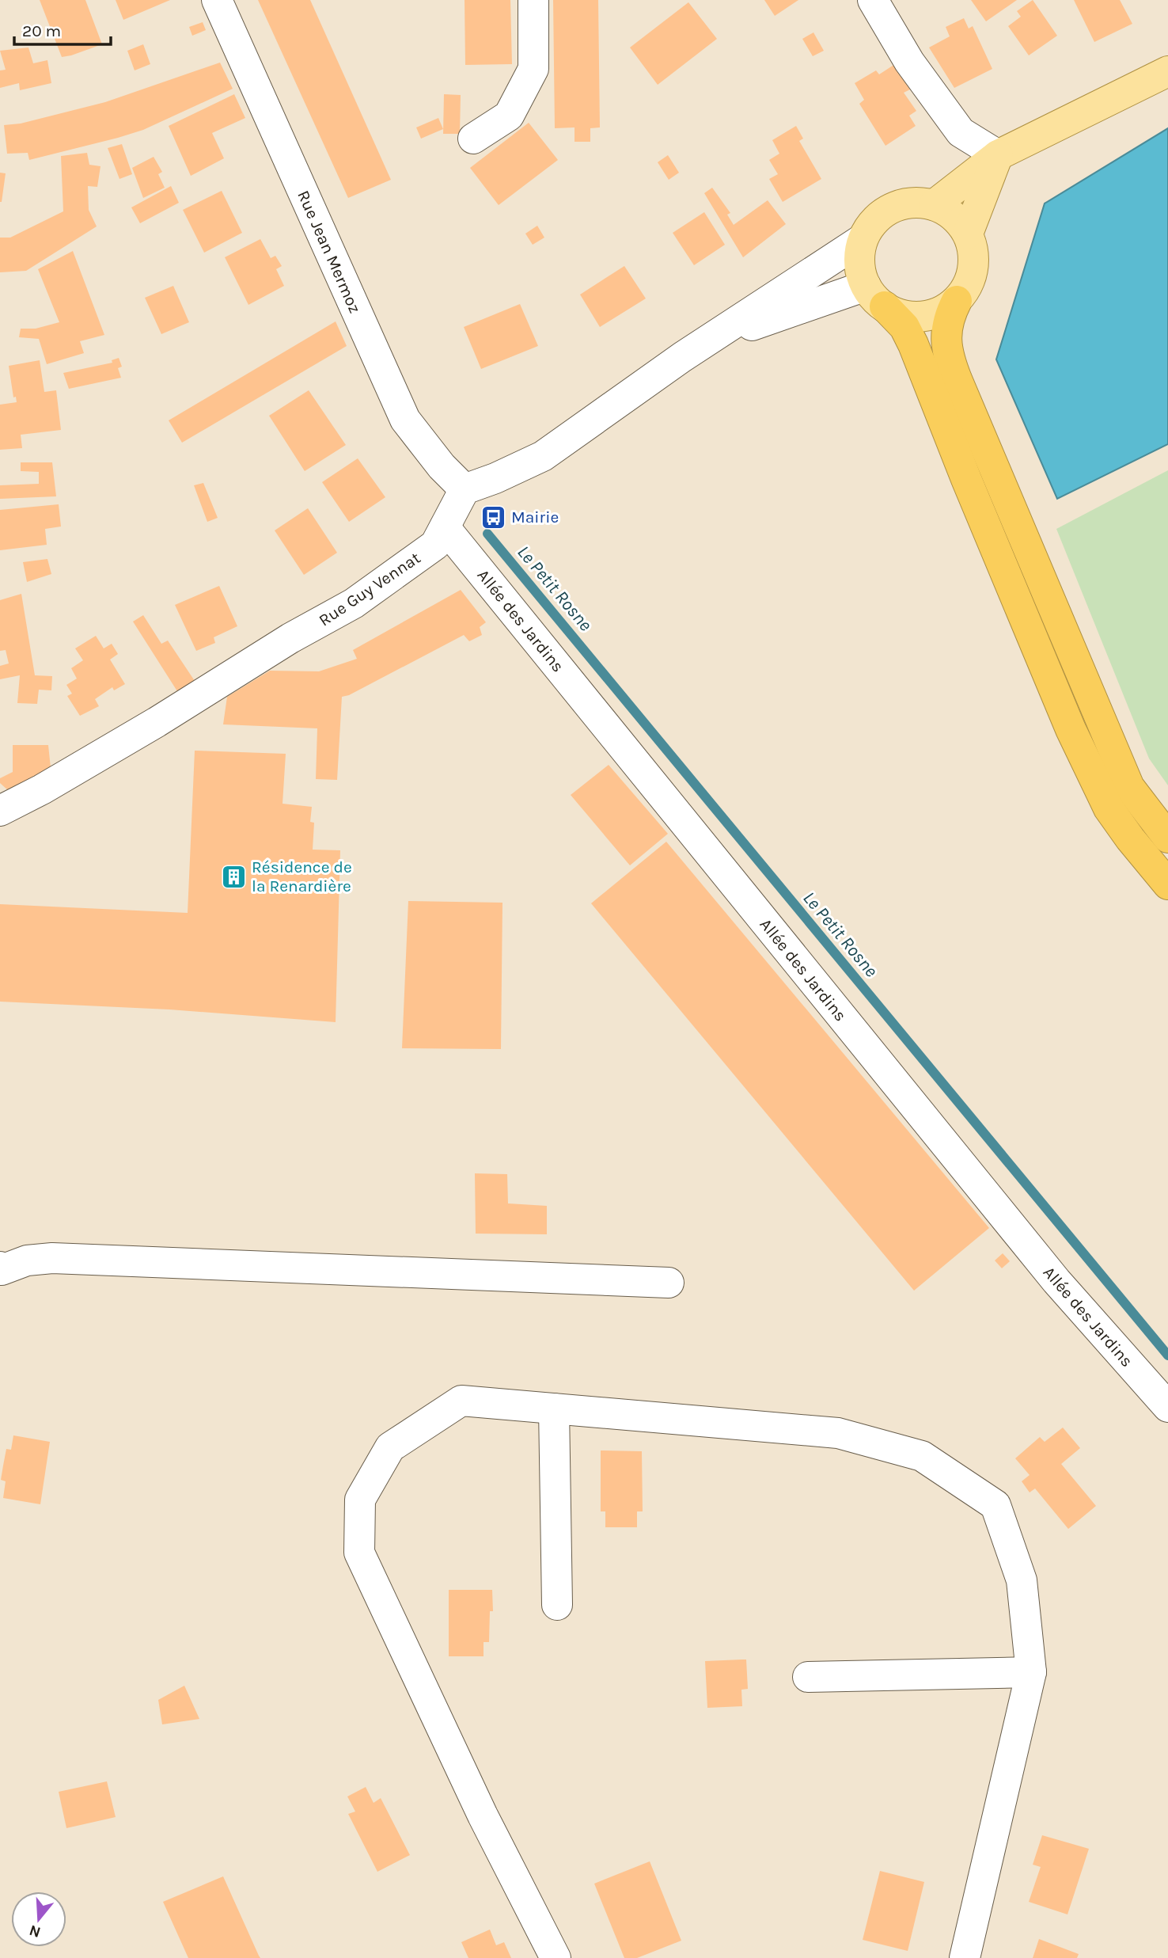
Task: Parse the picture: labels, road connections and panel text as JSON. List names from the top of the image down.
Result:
{
  "streets": {
    "street": ["Rue Jean Mermoz", "Rue Guy Vennat", "Allée des Jardins"]
  },
  "crossings": [
    ["Rue Jean Mermoz", "Rue Guy Vennat"],
    ["Rue Guy Vennat", "Allée des Jardins"]
  ],
  "water": ["Le Petit Rosne"],
  "places": {
    "bus stop": ["Mairie"],
    "building": ["Résidence de la Renardière"]
  },
  "scale_bar": "20 m",
  "north": "bottom"
}
